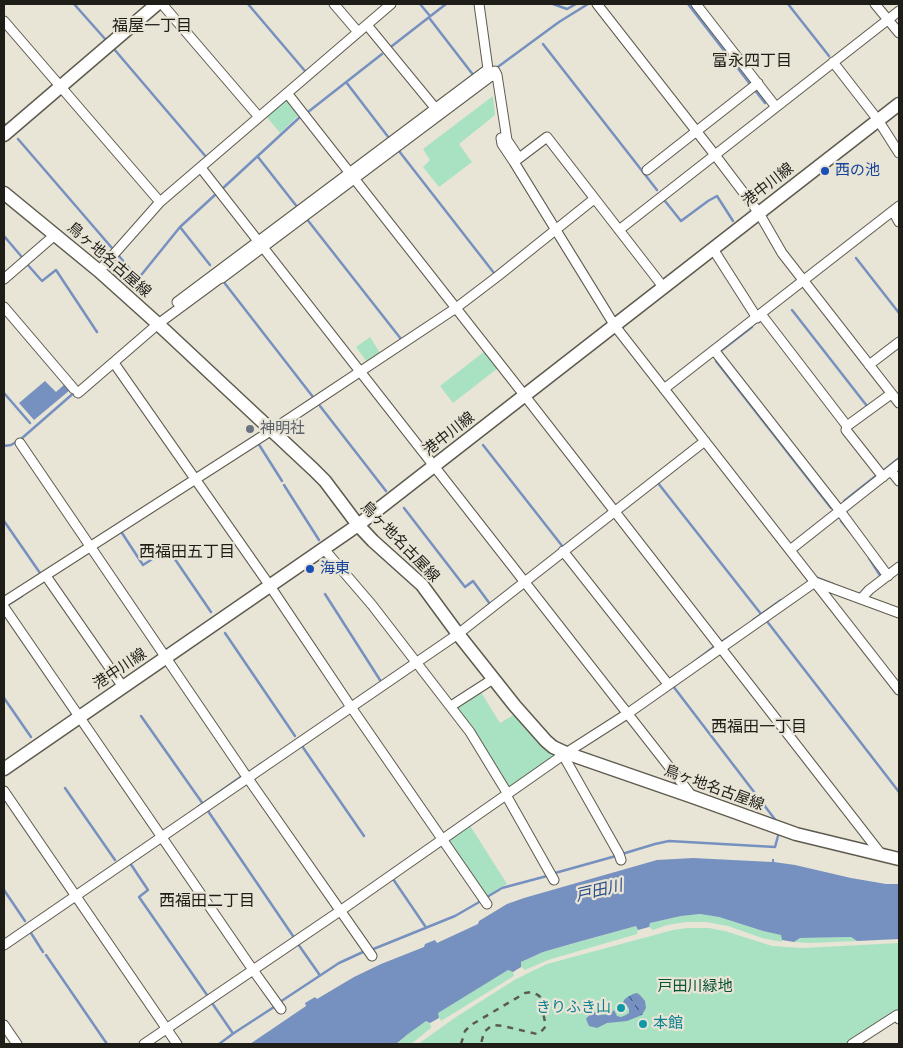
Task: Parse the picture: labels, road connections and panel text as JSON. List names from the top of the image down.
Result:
{
  "streets": {
    "main road": ["港中川線", "鳥ヶ地名古屋線"]
  },
  "crossings": [
    ["港中川線", "鳥ヶ地名古屋線"]
  ],
  "districts": [
    "福屋一丁目",
    "富永四丁目",
    "西福田五丁目",
    "西福田一丁目",
    "西福田二丁目"
  ],
  "water": ["戸田川"],
  "parks": ["戸田川緑地"],
  "places": [
    "西の池",
    "神明社",
    "海東",
    "きりふき山",
    "本館"
  ]
}
